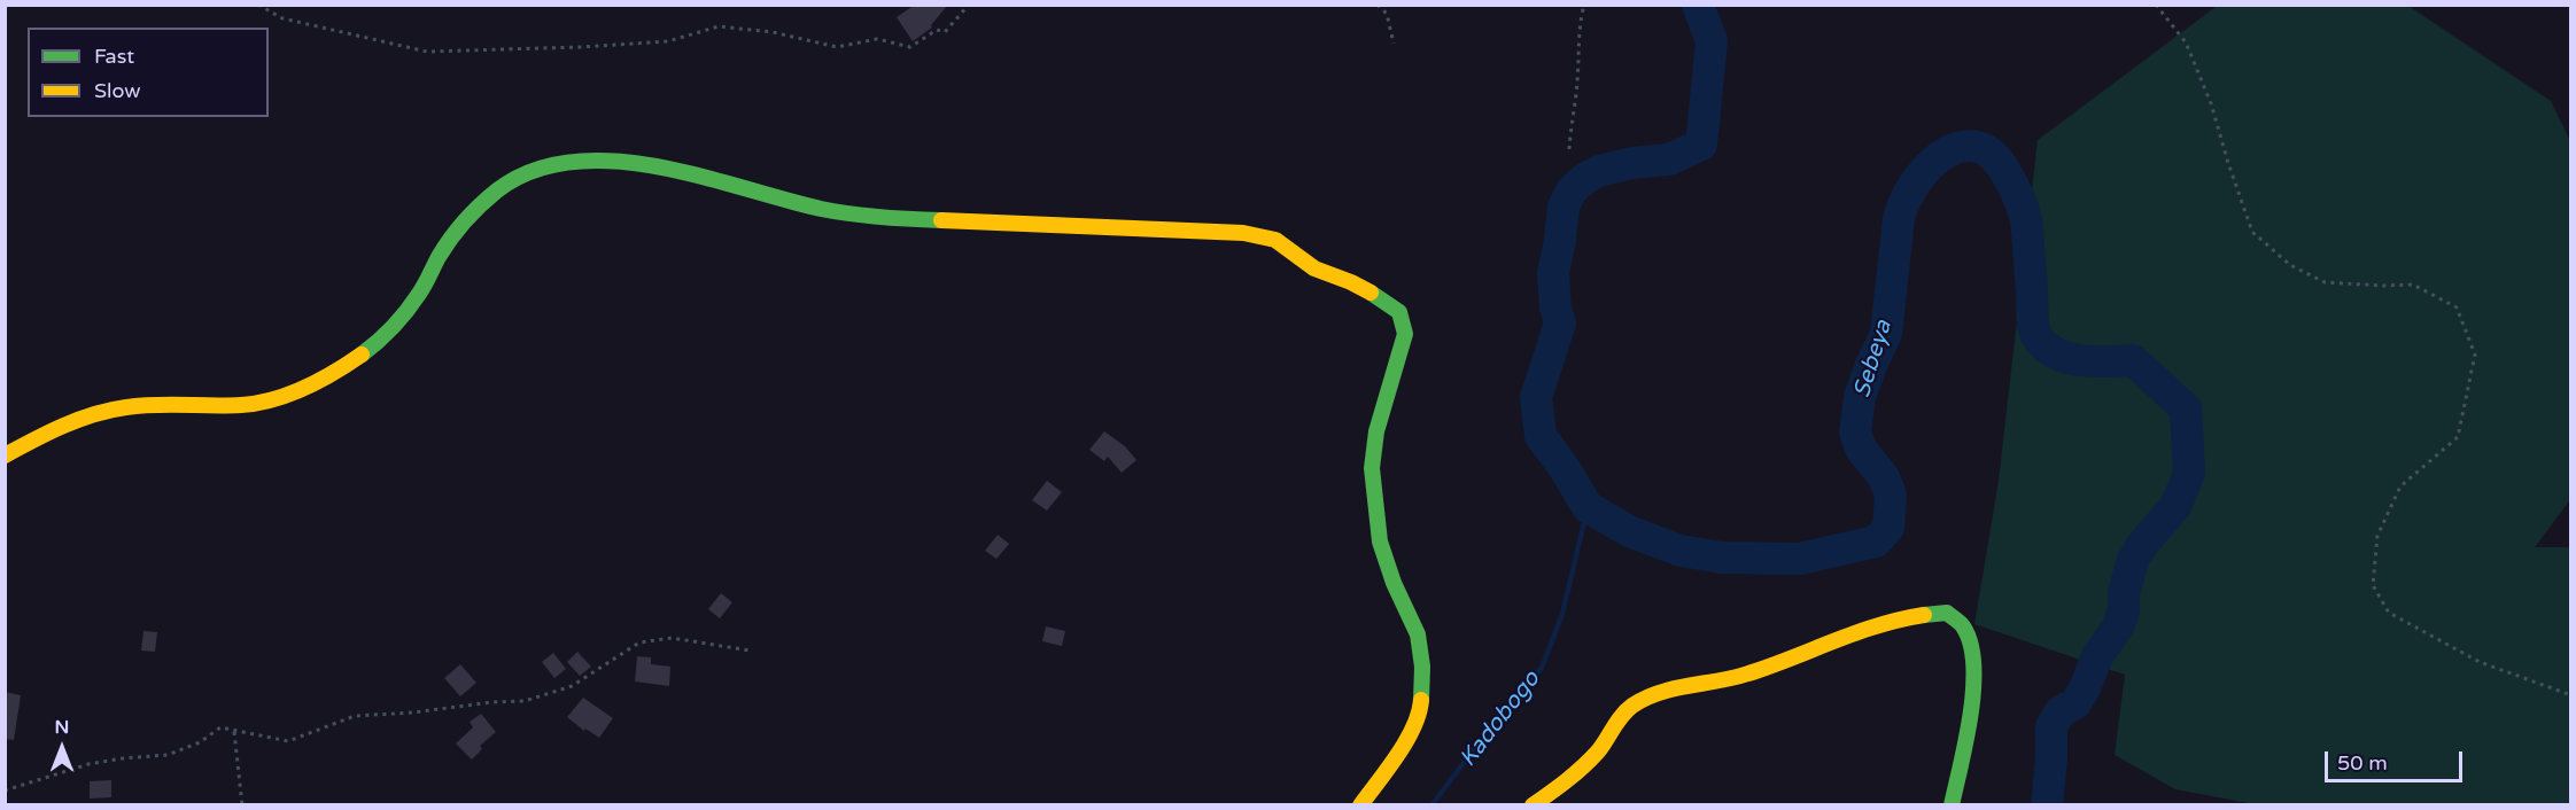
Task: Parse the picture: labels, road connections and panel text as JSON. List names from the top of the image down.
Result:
{
  "water": ["Sebeya", "Kadobogo"],
  "legend": ["Fast", "Slow"],
  "scale_bar": "50 m",
  "north": "top"
}
